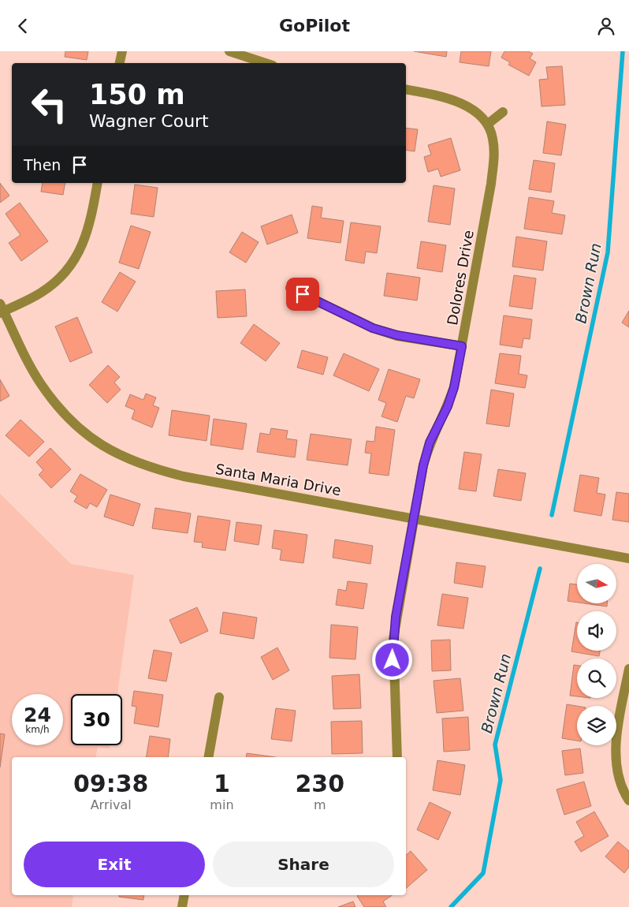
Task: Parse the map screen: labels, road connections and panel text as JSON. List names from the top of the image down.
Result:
{
  "streets": {
    "street": ["Dolores Drive", "Santa Maria Drive"]
  },
  "crossings": [
    ["Dolores Drive", "Santa Maria Drive"]
  ],
  "water": ["Brown Run"],
  "north": "right",
  "page": {
    "header": "GoPilot",
    "turn": ["150 m", "Wagner Court"],
    "then": "Then",
    "speed": "24 km/h",
    "limit": "30",
    "eta": [
      "09:38",
      "Arrival",
      "1",
      "min",
      "230",
      "m"
    ],
    "buttons": ["Exit", "Share"]
  }
}
